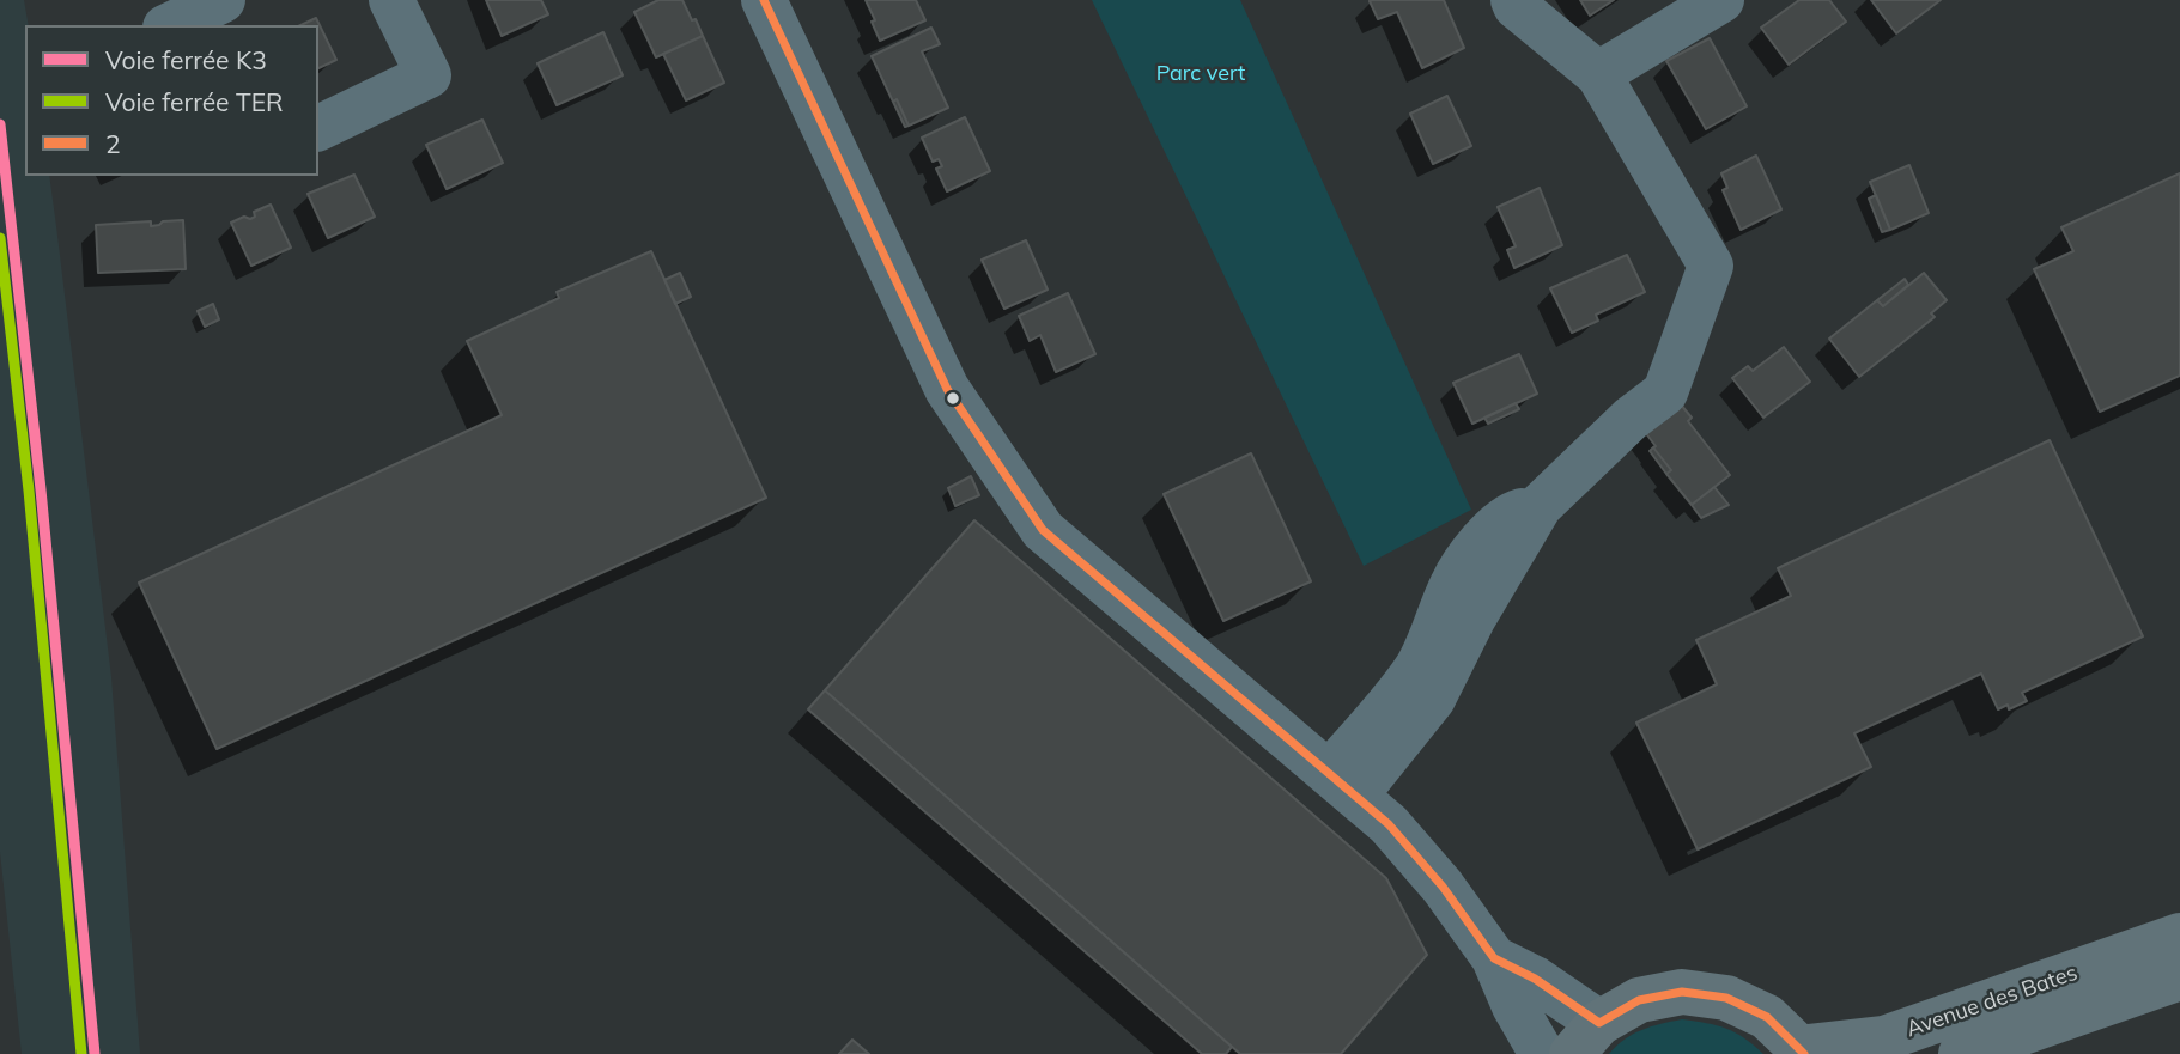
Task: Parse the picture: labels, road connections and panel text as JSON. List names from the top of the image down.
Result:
{
  "streets": {
    "main road": ["Avenue des Bates"]
  },
  "parks": ["Parc vert"],
  "lines": ["transit line 2", "rail line K3", "rail line TER"],
  "legend": ["Voie ferrée K3", "Voie ferrée TER", "2"]
}
